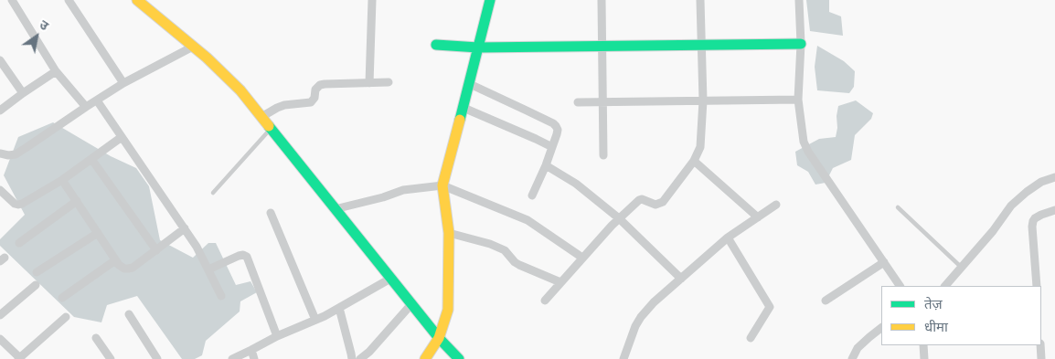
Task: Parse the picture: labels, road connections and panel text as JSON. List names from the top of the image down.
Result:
{
  "legend": ["तेज़", "धीमा"],
  "north": "top right"
}
